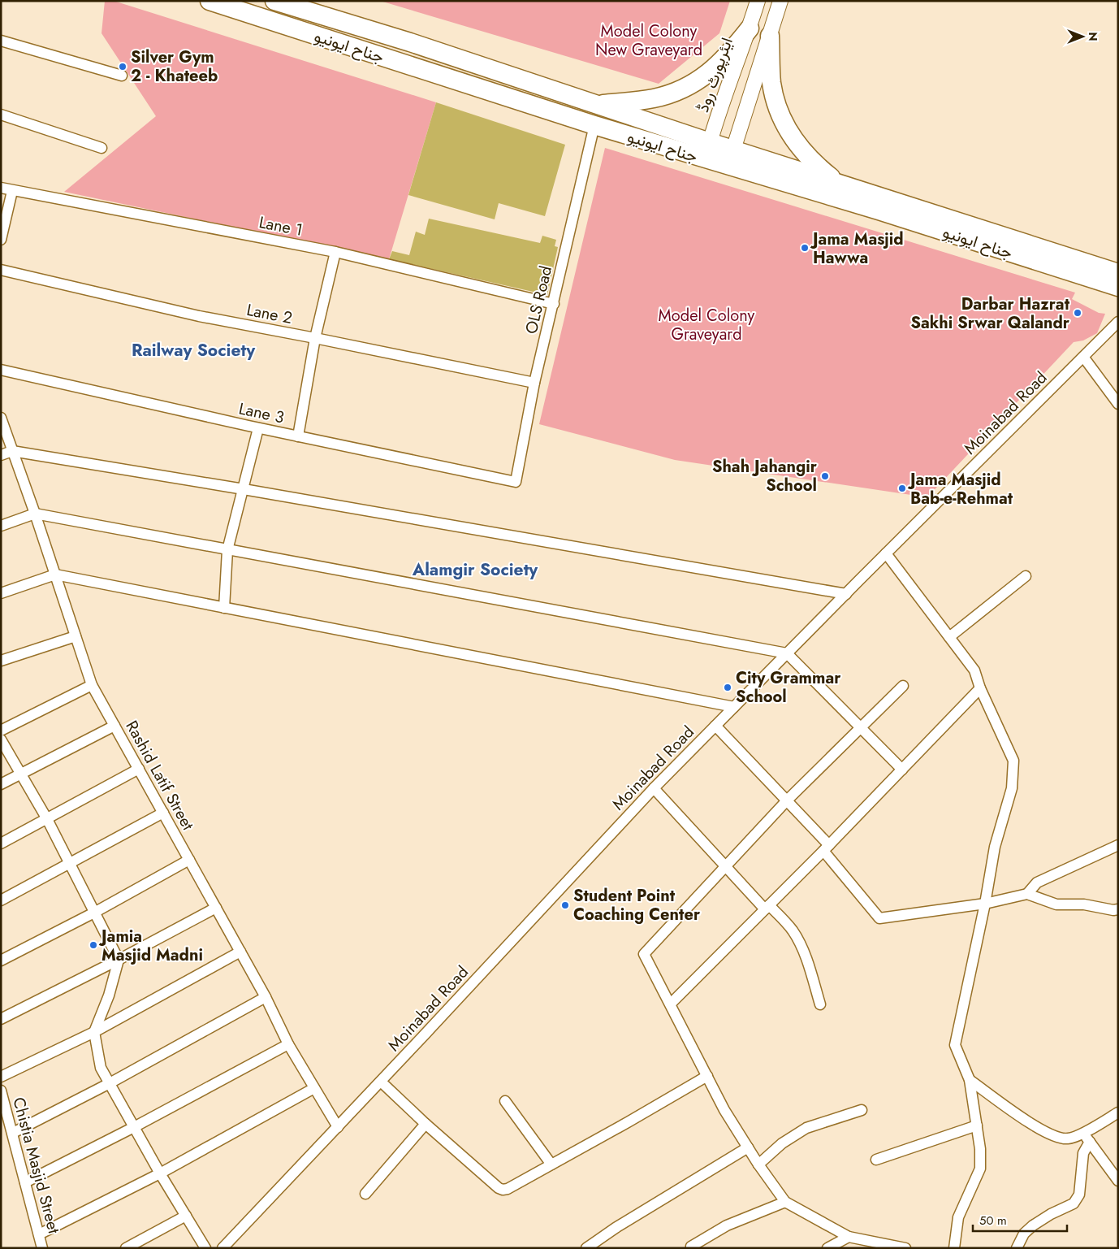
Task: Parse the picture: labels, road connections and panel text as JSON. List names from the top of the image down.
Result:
{
  "streets": {
    "highway": ["جناح ایونیو"],
    "main road": ["ایئرپورٹ روڈ"],
    "street": [
      "Lane 1",
      "OLS Road",
      "Lane 2",
      "Lane 3",
      "Moinabad Road",
      "Rashid Latif Street",
      "Chistia Masjid Street"
    ]
  },
  "crossings": [
    ["جناح ایونیو", "ایئرپورٹ روڈ"],
    ["جناح ایونیو", "OLS Road"],
    ["Lane 1", "OLS Road"],
    ["OLS Road", "Lane 2"],
    ["OLS Road", "Lane 3"],
    ["Moinabad Road", "Rashid Latif Street"]
  ],
  "districts": ["Railway Society", "Alamgir Society"],
  "parks": ["Model Colony New Graveyard", "Model Colony Graveyard"],
  "places": [
    "Silver Gym 2 - Khateeb",
    "Jama Masjid Hawwa",
    "Darbar Hazrat Sakhi Srwar Qalandr",
    "Shah Jahangir School",
    "Jama Masjid Bab-e-Rehmat",
    "City Grammar School",
    "Student Point Coaching Center",
    "Jamia Masjid Madni"
  ],
  "scale_bar": "50 m",
  "north": "right"
}
